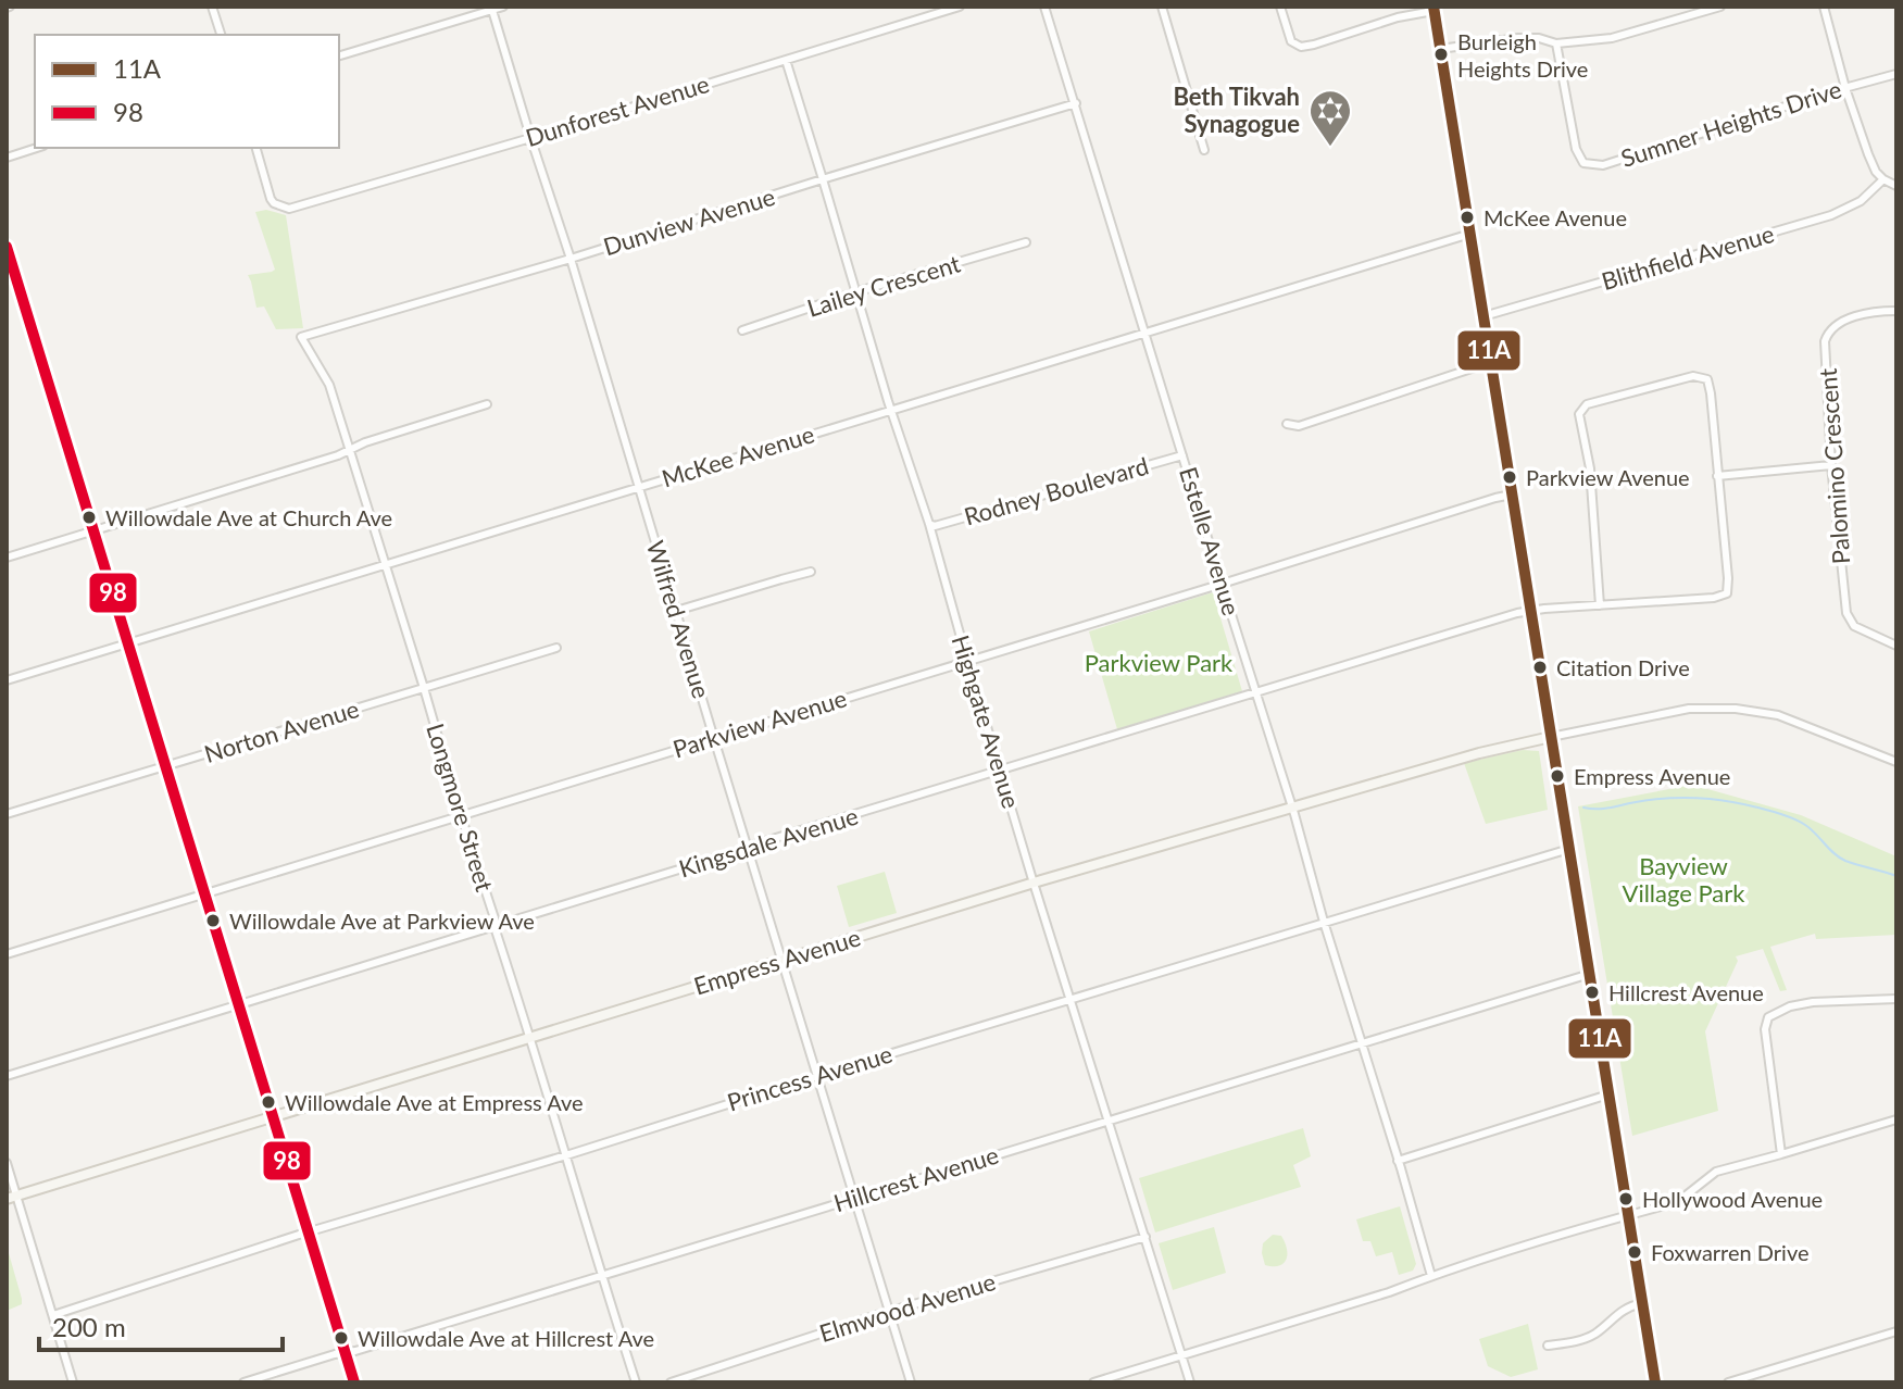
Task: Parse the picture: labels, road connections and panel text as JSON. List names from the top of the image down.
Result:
{
  "streets": {
    "street": [
      "Dunforest Avenue",
      "Sumner Heights Drive",
      "Dunview Avenue",
      "Blithfield Avenue",
      "Lailey Crescent",
      "McKee Avenue",
      "Palomino Crescent",
      "Rodney Boulevard",
      "Estelle Avenue",
      "Wilfred Avenue",
      "Highgate Avenue",
      "Parkview Avenue",
      "Norton Avenue",
      "Longmore Street",
      "Kingsdale Avenue",
      "Empress Avenue",
      "Princess Avenue",
      "Hillcrest Avenue",
      "Elmwood Avenue"
    ]
  },
  "crossings": [
    ["Dunforest Avenue", "Wilfred Avenue"],
    ["Dunforest Avenue", "Highgate Avenue"],
    ["Dunview Avenue", "Estelle Avenue"],
    ["Dunview Avenue", "Wilfred Avenue"],
    ["Dunview Avenue", "Highgate Avenue"],
    ["Dunview Avenue", "Longmore Street"],
    ["Lailey Crescent", "Highgate Avenue"],
    ["McKee Avenue", "Estelle Avenue"],
    ["McKee Avenue", "Wilfred Avenue"],
    ["McKee Avenue", "Highgate Avenue"],
    ["McKee Avenue", "Longmore Street"],
    ["Rodney Boulevard", "Estelle Avenue"],
    ["Rodney Boulevard", "Highgate Avenue"],
    ["Estelle Avenue", "Parkview Avenue"],
    ["Estelle Avenue", "Kingsdale Avenue"],
    ["Estelle Avenue", "Empress Avenue"],
    ["Estelle Avenue", "Princess Avenue"],
    ["Estelle Avenue", "Hillcrest Avenue"],
    ["Wilfred Avenue", "Parkview Avenue"],
    ["Wilfred Avenue", "Kingsdale Avenue"],
    ["Wilfred Avenue", "Empress Avenue"],
    ["Wilfred Avenue", "Princess Avenue"],
    ["Wilfred Avenue", "Hillcrest Avenue"],
    ["Wilfred Avenue", "Elmwood Avenue"],
    ["Highgate Avenue", "Parkview Avenue"],
    ["Highgate Avenue", "Kingsdale Avenue"],
    ["Highgate Avenue", "Empress Avenue"],
    ["Highgate Avenue", "Princess Avenue"],
    ["Highgate Avenue", "Hillcrest Avenue"],
    ["Highgate Avenue", "Elmwood Avenue"],
    ["Parkview Avenue", "Longmore Street"],
    ["Norton Avenue", "Longmore Street"],
    ["Longmore Street", "Kingsdale Avenue"],
    ["Longmore Street", "Empress Avenue"],
    ["Longmore Street", "Princess Avenue"],
    ["Longmore Street", "Hillcrest Avenue"]
  ],
  "parks": ["Parkview Park", "Bayview Village Park"],
  "places": {
    "other": [
      "Burleigh Heights Drive",
      "McKee Avenue",
      "Parkview Avenue",
      "Willowdale Ave at Church Ave",
      "Citation Drive",
      "Empress Avenue",
      "Willowdale Ave at Parkview Ave",
      "Hillcrest Avenue",
      "Willowdale Ave at Empress Ave",
      "Hollywood Avenue",
      "Foxwarren Drive",
      "Willowdale Ave at Hillcrest Ave"
    ],
    "synagogue": ["Beth Tikvah Synagogue"]
  },
  "lines": ["transit line 11A", "transit line 98"],
  "legend": ["11A", "98"],
  "scale_bar": "200 m"
}
